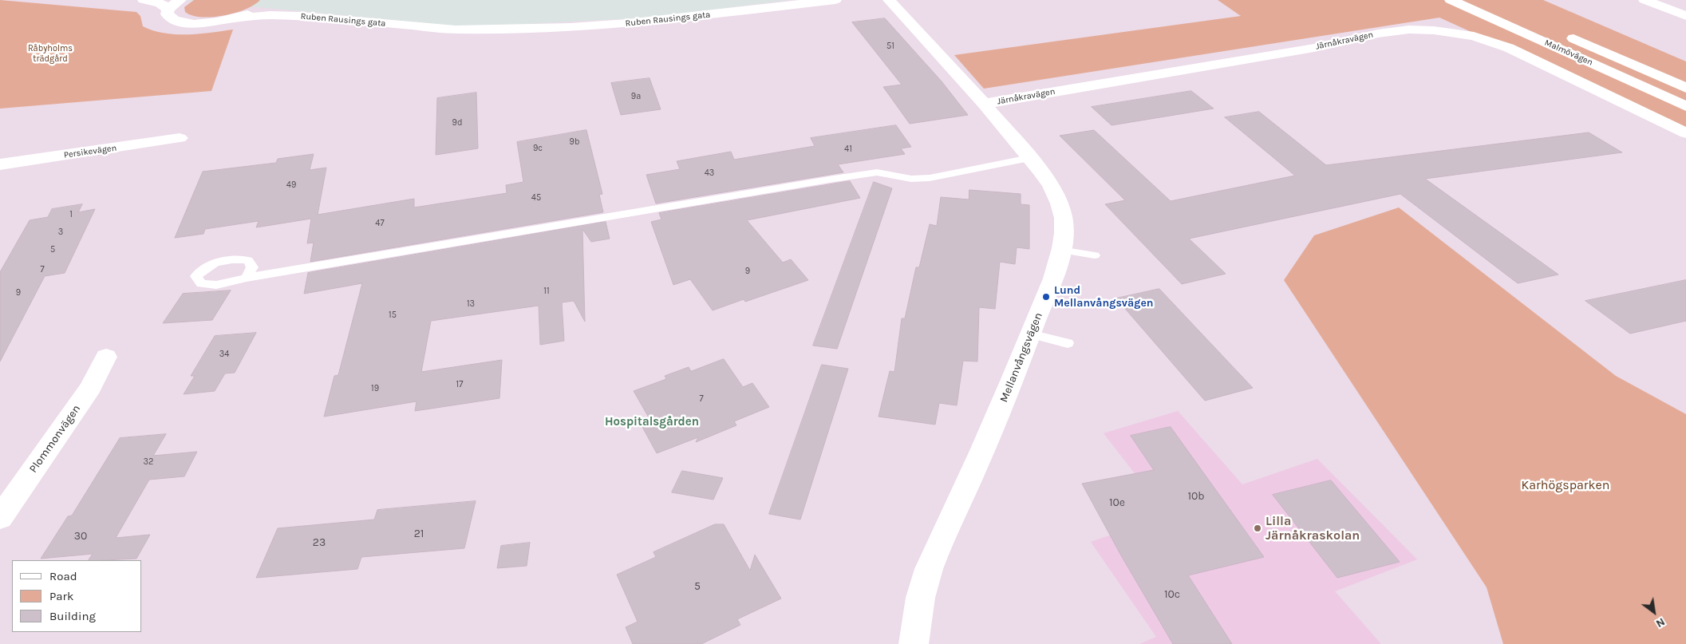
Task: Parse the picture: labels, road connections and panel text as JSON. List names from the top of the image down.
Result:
{
  "streets": {
    "street": [
      "Ruben Rausings gata",
      "Järnåkravägen",
      "Malmövägen",
      "Persikevägen",
      "Mellanvångsvägen",
      "Plommonvägen"
    ]
  },
  "crossings": [
    ["Järnåkravägen", "Mellanvångsvägen"]
  ],
  "districts": ["Hospitalsgården"],
  "parks": ["Råbyholms trädgård", "Karhögsparken"],
  "places": ["Lund Mellanvångsvägen", "Lilla Järnåkraskolan"],
  "house_numbers": [
    "51",
    "9a",
    "9d",
    "9b",
    "9c",
    "41",
    "43",
    "49",
    "45",
    "1",
    "47",
    "3",
    "5",
    "7",
    "9",
    "11",
    "9",
    "13",
    "15",
    "34",
    "17",
    "19",
    "7",
    "32",
    "10b",
    "10e",
    "21",
    "30",
    "23",
    "5",
    "10c"
  ],
  "legend": ["Road", "Park", "Building"],
  "north": "bottom right"
}
